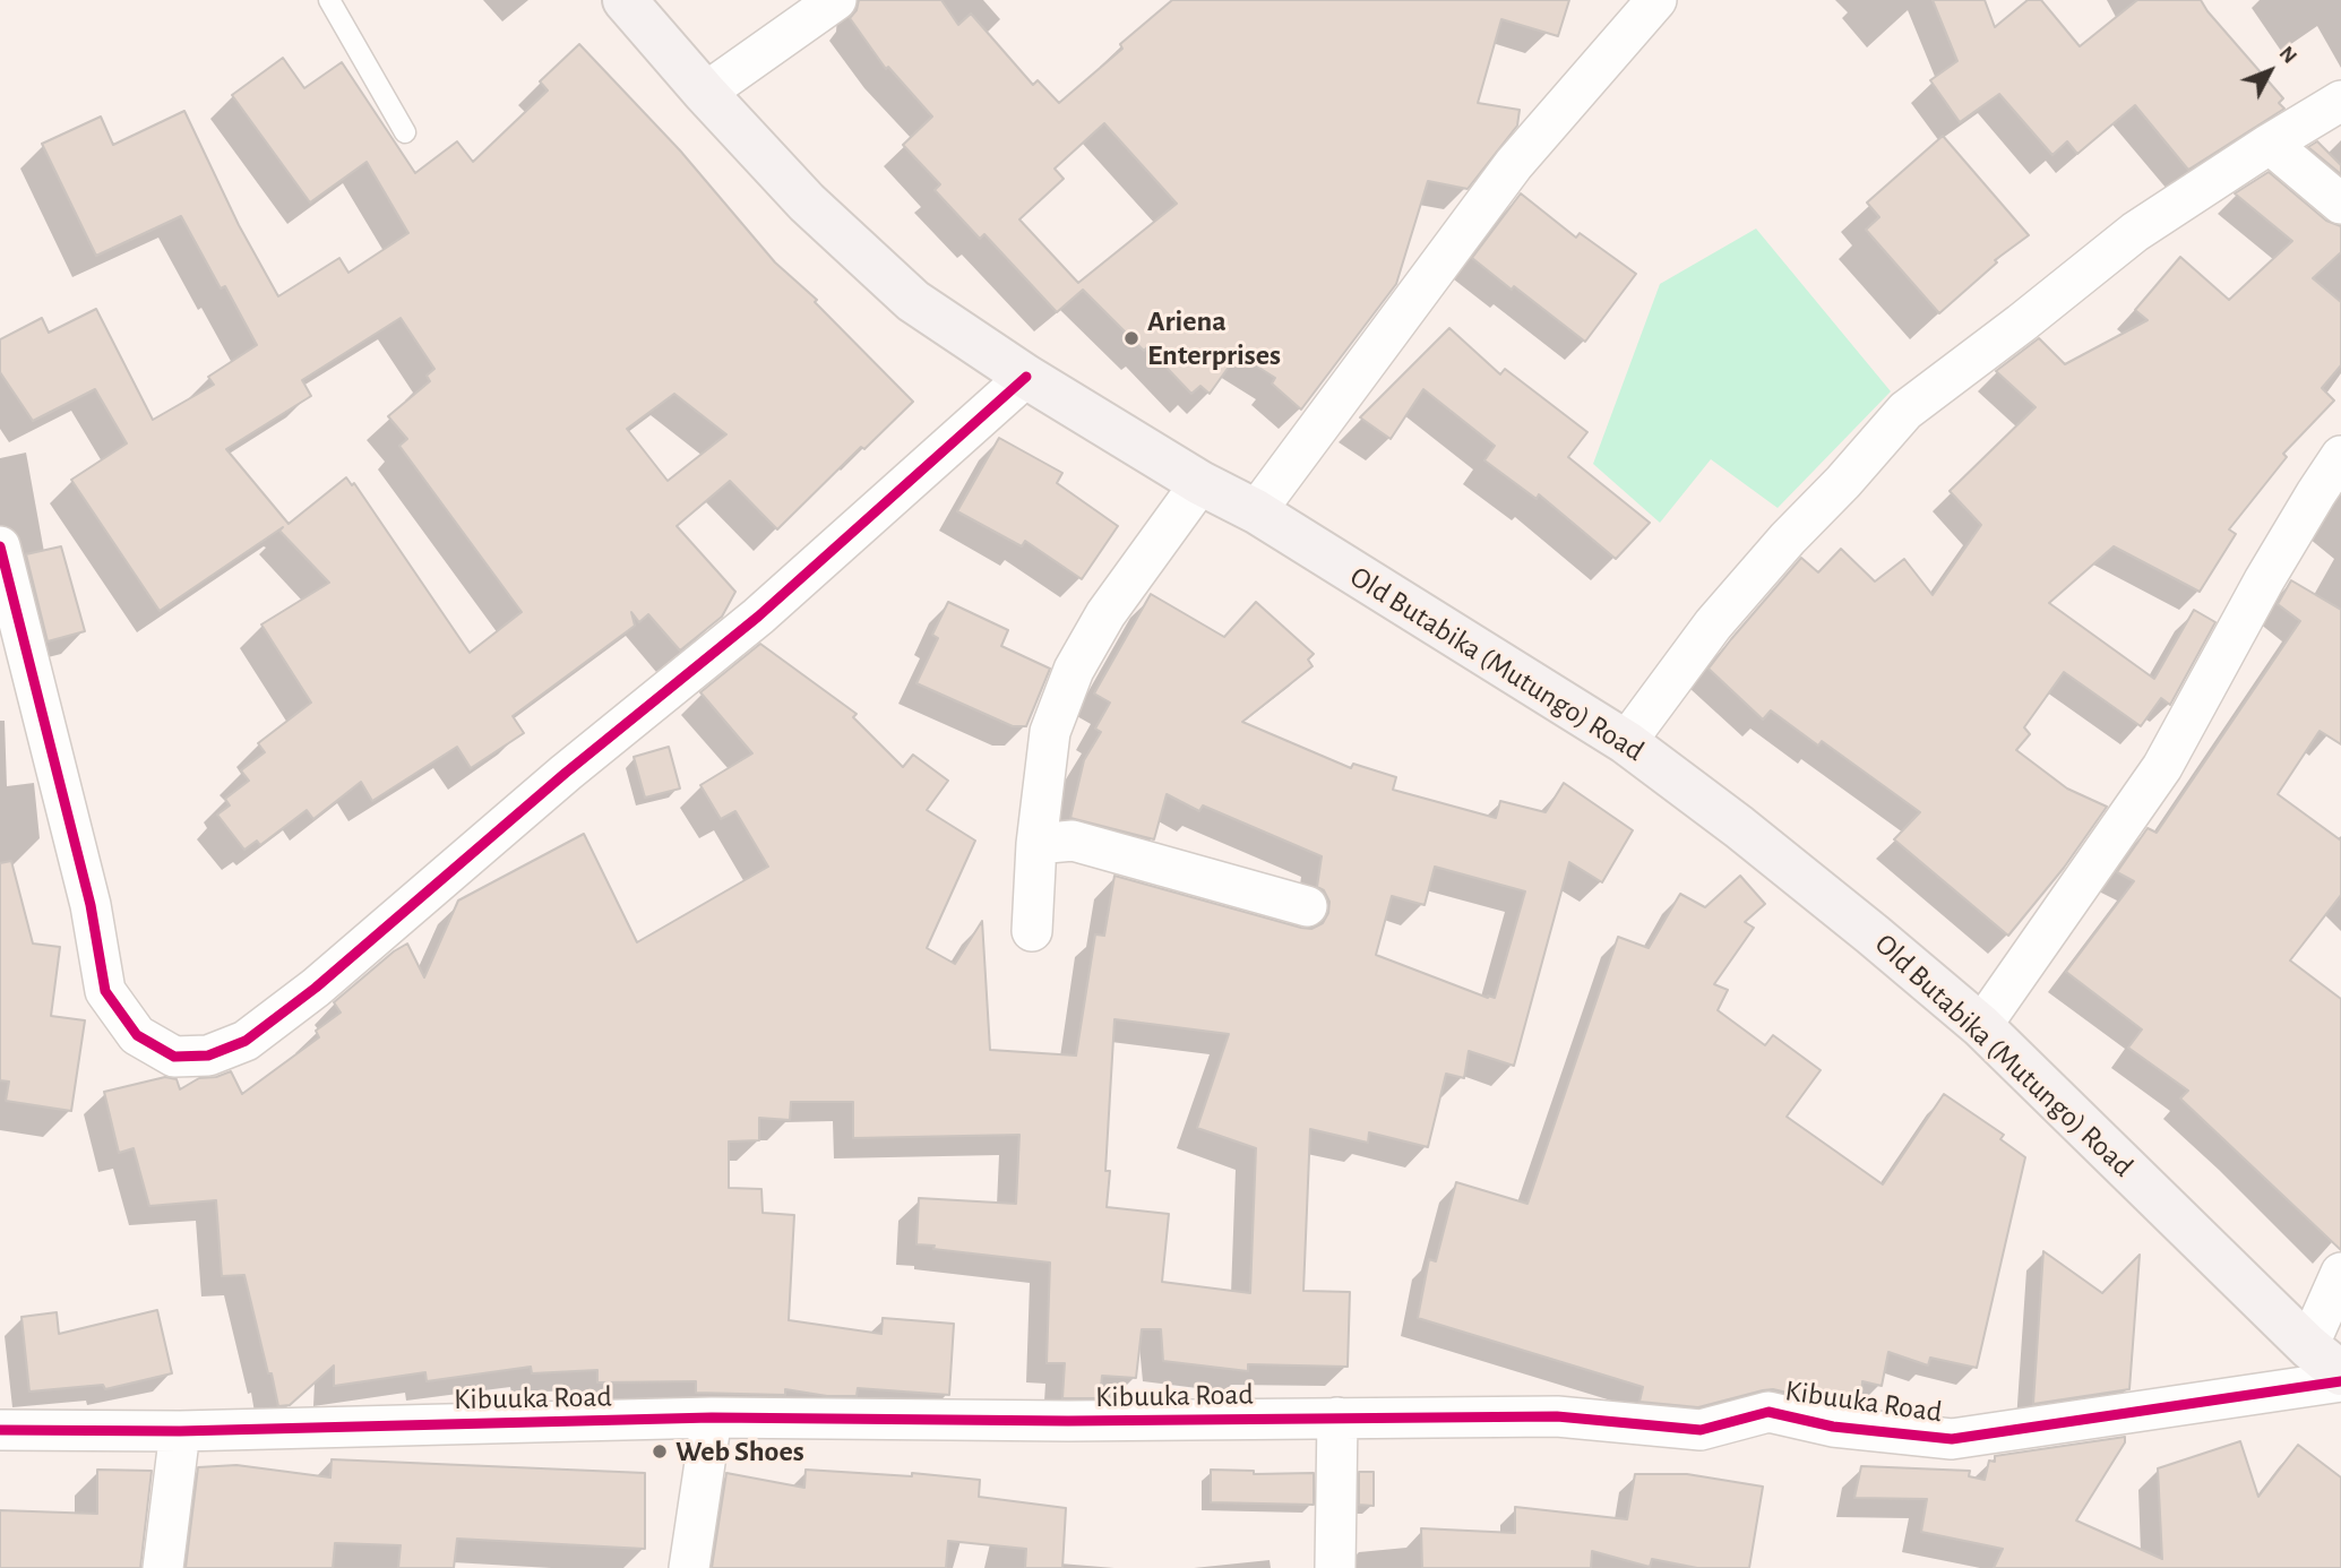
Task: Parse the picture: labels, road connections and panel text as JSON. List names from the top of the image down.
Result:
{
  "streets": {
    "main road": ["Old Butabika (Mutungo) Road"],
    "street": ["Kibuuka Road"]
  },
  "places": ["Ariena Enterprises", "Web Shoes"],
  "north": "top right"
}
